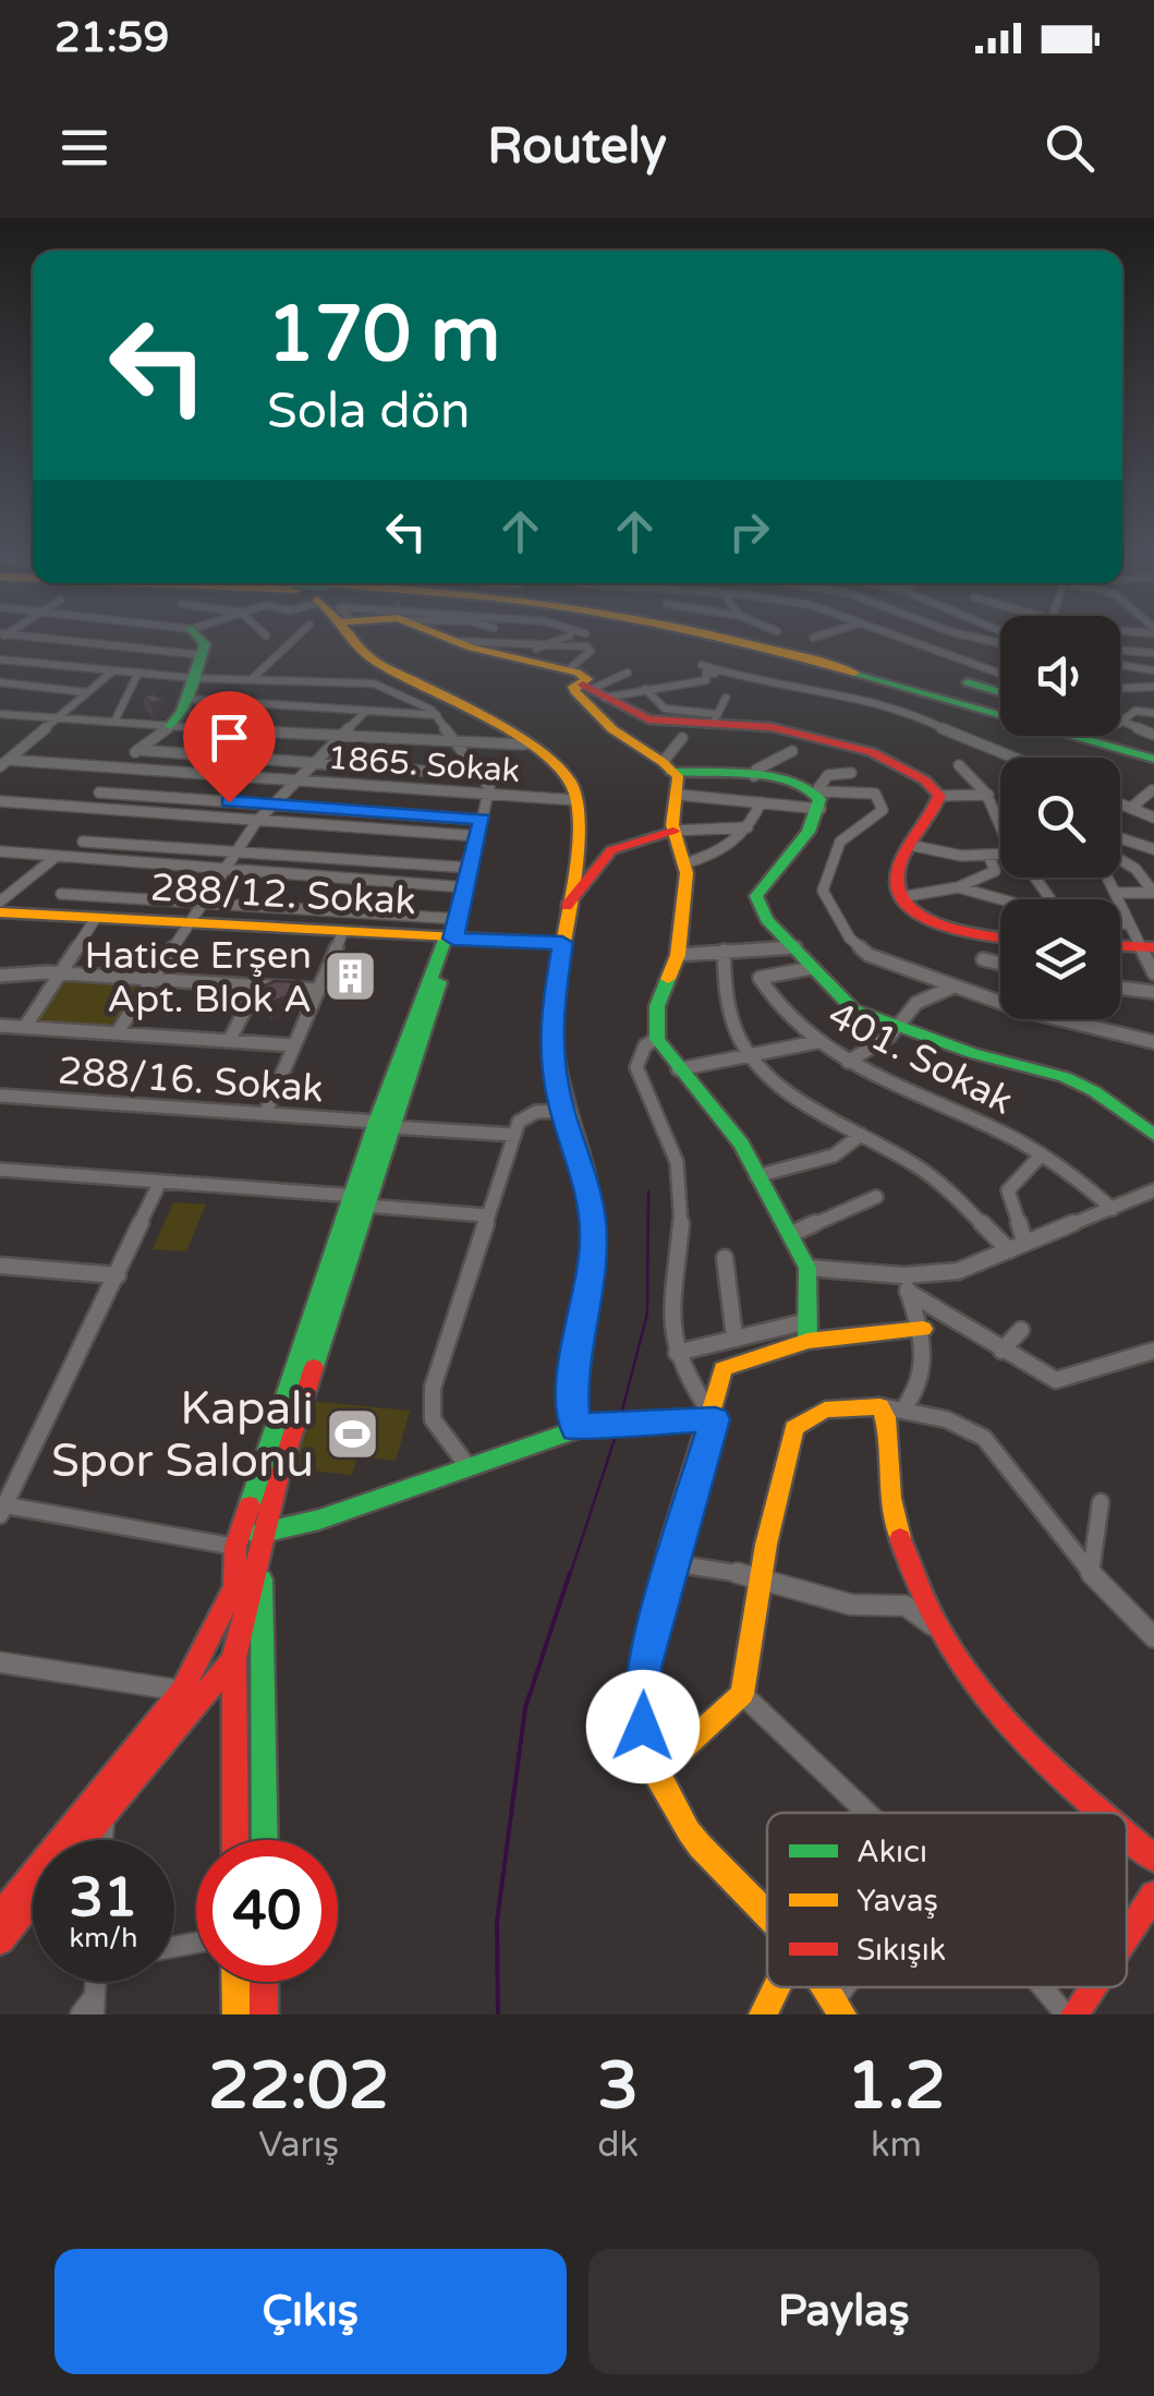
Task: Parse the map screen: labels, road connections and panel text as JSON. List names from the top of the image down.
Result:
{
  "streets": {
    "main road": ["288/12. Sokak"],
    "street": ["1865. Sokak", "401. Sokak", "288/16. Sokak"]
  },
  "places": {
    "building": ["Hatice Erşen Apt. Blok A"],
    "sports": ["Kapali Spor Salonu"]
  },
  "legend": ["Akıcı", "Yavaş", "Sıkışık"],
  "page": {
    "status": "21:59",
    "header": "Routely",
    "turn": ["170 m", "Sola dön"],
    "speed": "31 km/h",
    "limit": "40",
    "eta": [
      "22:02",
      "Varış",
      "3",
      "dk",
      "1.2",
      "km"
    ],
    "buttons": ["Çıkış", "Paylaş"]
  }
}
